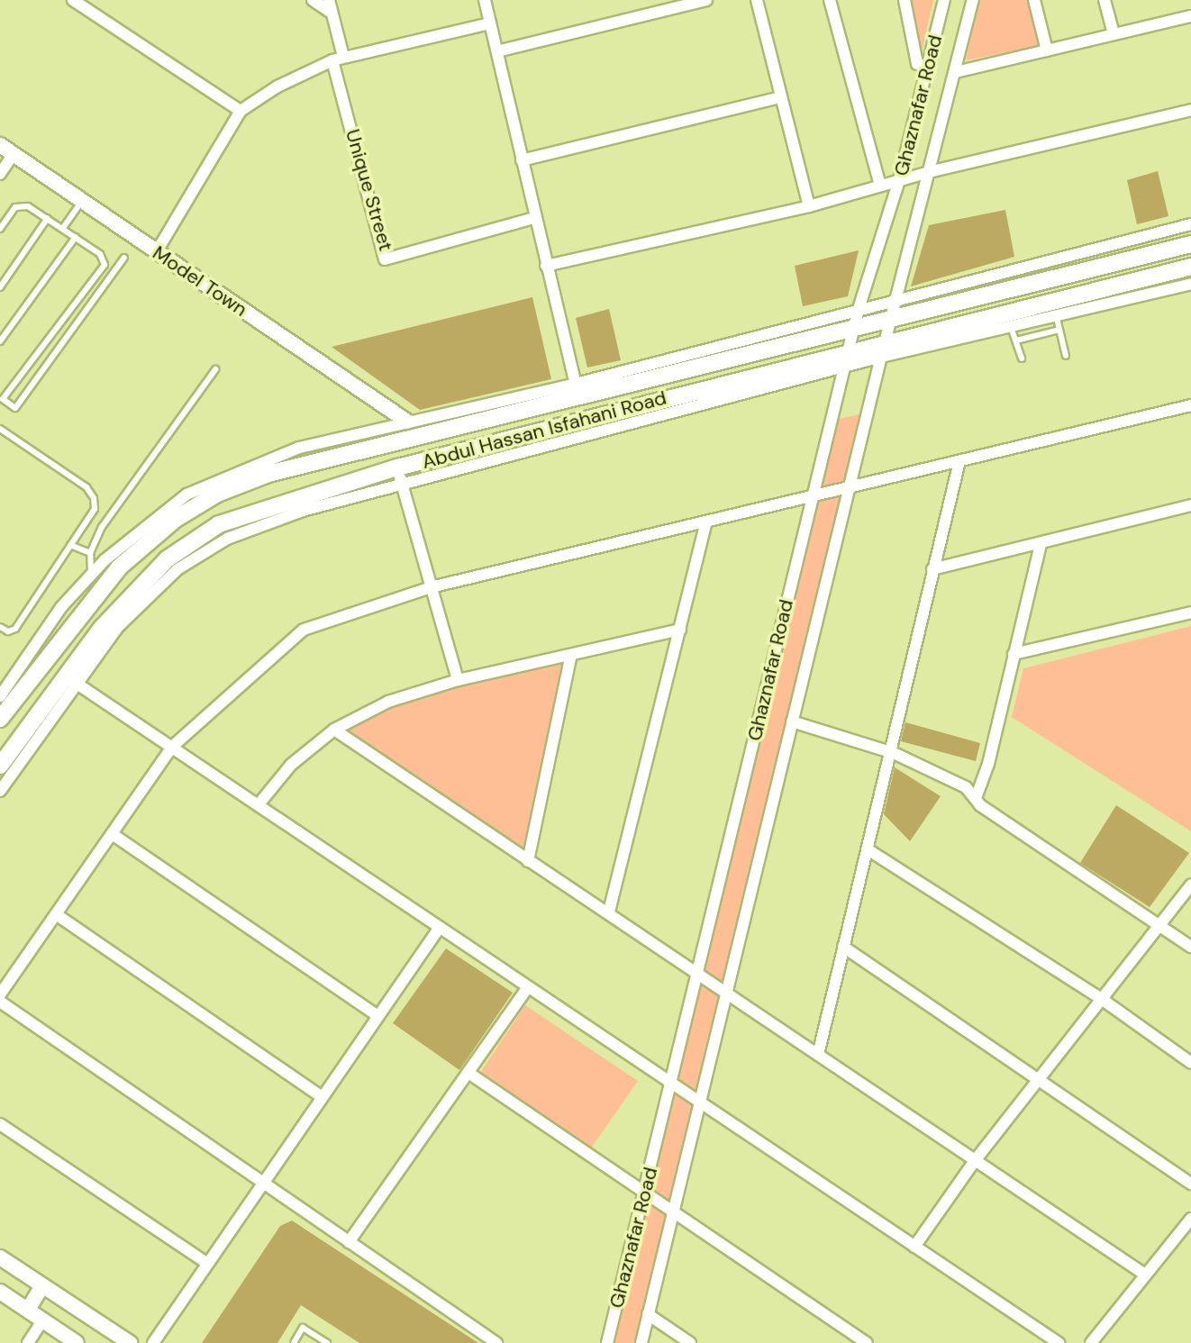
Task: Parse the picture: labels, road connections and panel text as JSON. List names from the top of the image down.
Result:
{
  "streets": {
    "main road": ["Abdul Hassan Isfahani Road"],
    "street": ["Ghaznafar Road", "Unique Street", "Model Town"]
  },
  "crossings": [
    ["Ghaznafar Road", "Abdul Hassan Isfahani Road"]
  ]
}
